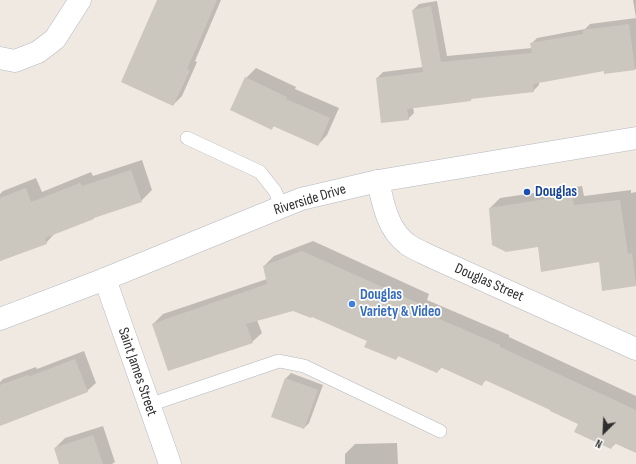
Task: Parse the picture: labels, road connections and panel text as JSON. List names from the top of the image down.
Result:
{
  "streets": {
    "street": ["Riverside Drive", "Douglas Street", "Saint James Street"]
  },
  "crossings": [
    ["Riverside Drive", "Douglas Street"],
    ["Riverside Drive", "Saint James Street"]
  ],
  "places": ["Douglas", "Douglas Variety & Video"],
  "north": "bottom left"
}
